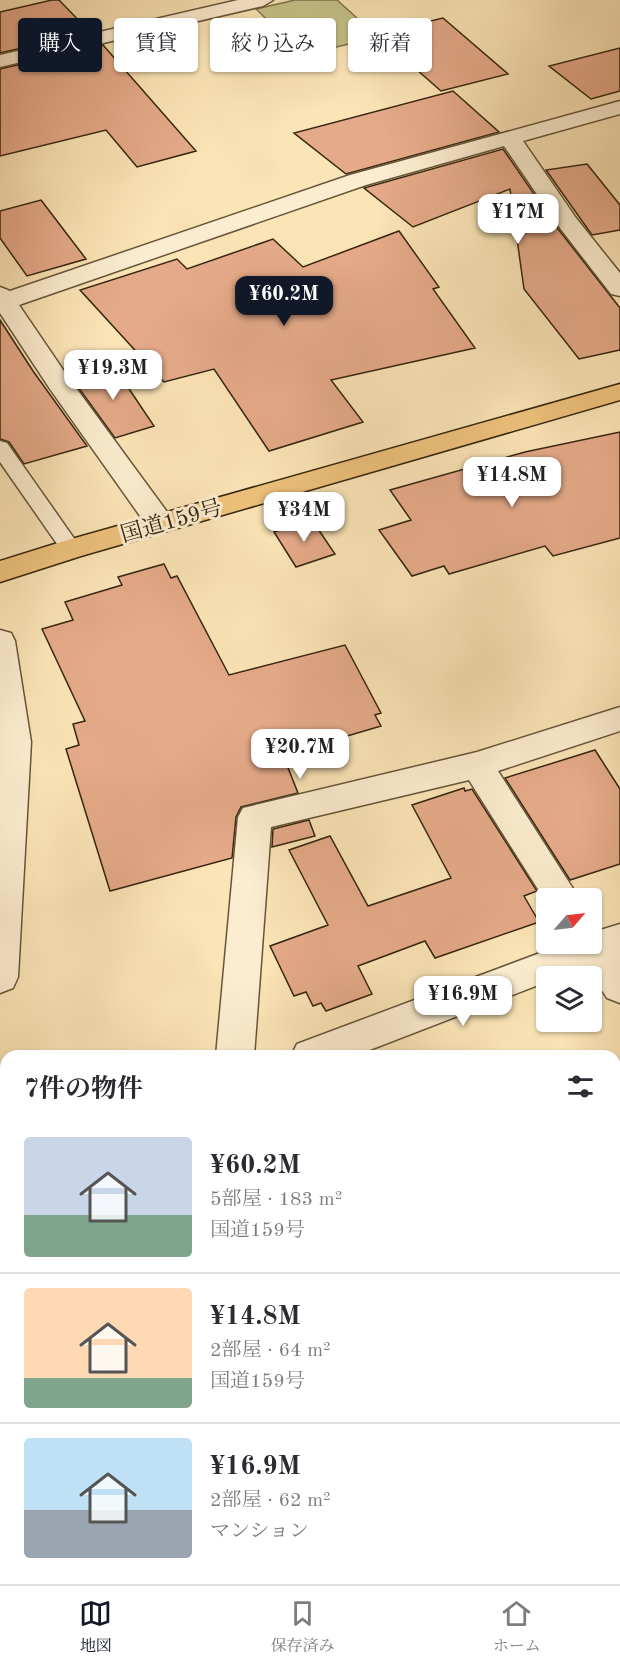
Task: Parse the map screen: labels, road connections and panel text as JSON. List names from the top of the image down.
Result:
{
  "streets": {
    "highway": ["国道159号"]
  },
  "north": "top right",
  "page": {
    "chip": [
      "購入",
      "賃貸",
      "絞り込み",
      "新着"
    ],
    "price": [
      "¥17M",
      "¥60.2M",
      "¥19.3M",
      "¥14.8M",
      "¥34M",
      "¥20.7M",
      "¥16.9M"
    ],
    "heading": "7件の物件",
    "list": [
      {
        "name": "¥60.2M",
        "note": "5部屋 · 183 m² · 国道159号"
      },
      {
        "name": "¥14.8M",
        "note": "2部屋 · 64 m² · 国道159号"
      },
      {
        "name": "¥16.9M",
        "note": "2部屋 · 62 m² · マンション"
      }
    ],
    "tabs": ["地図", "保存済み", "ホーム"]
  }
}
